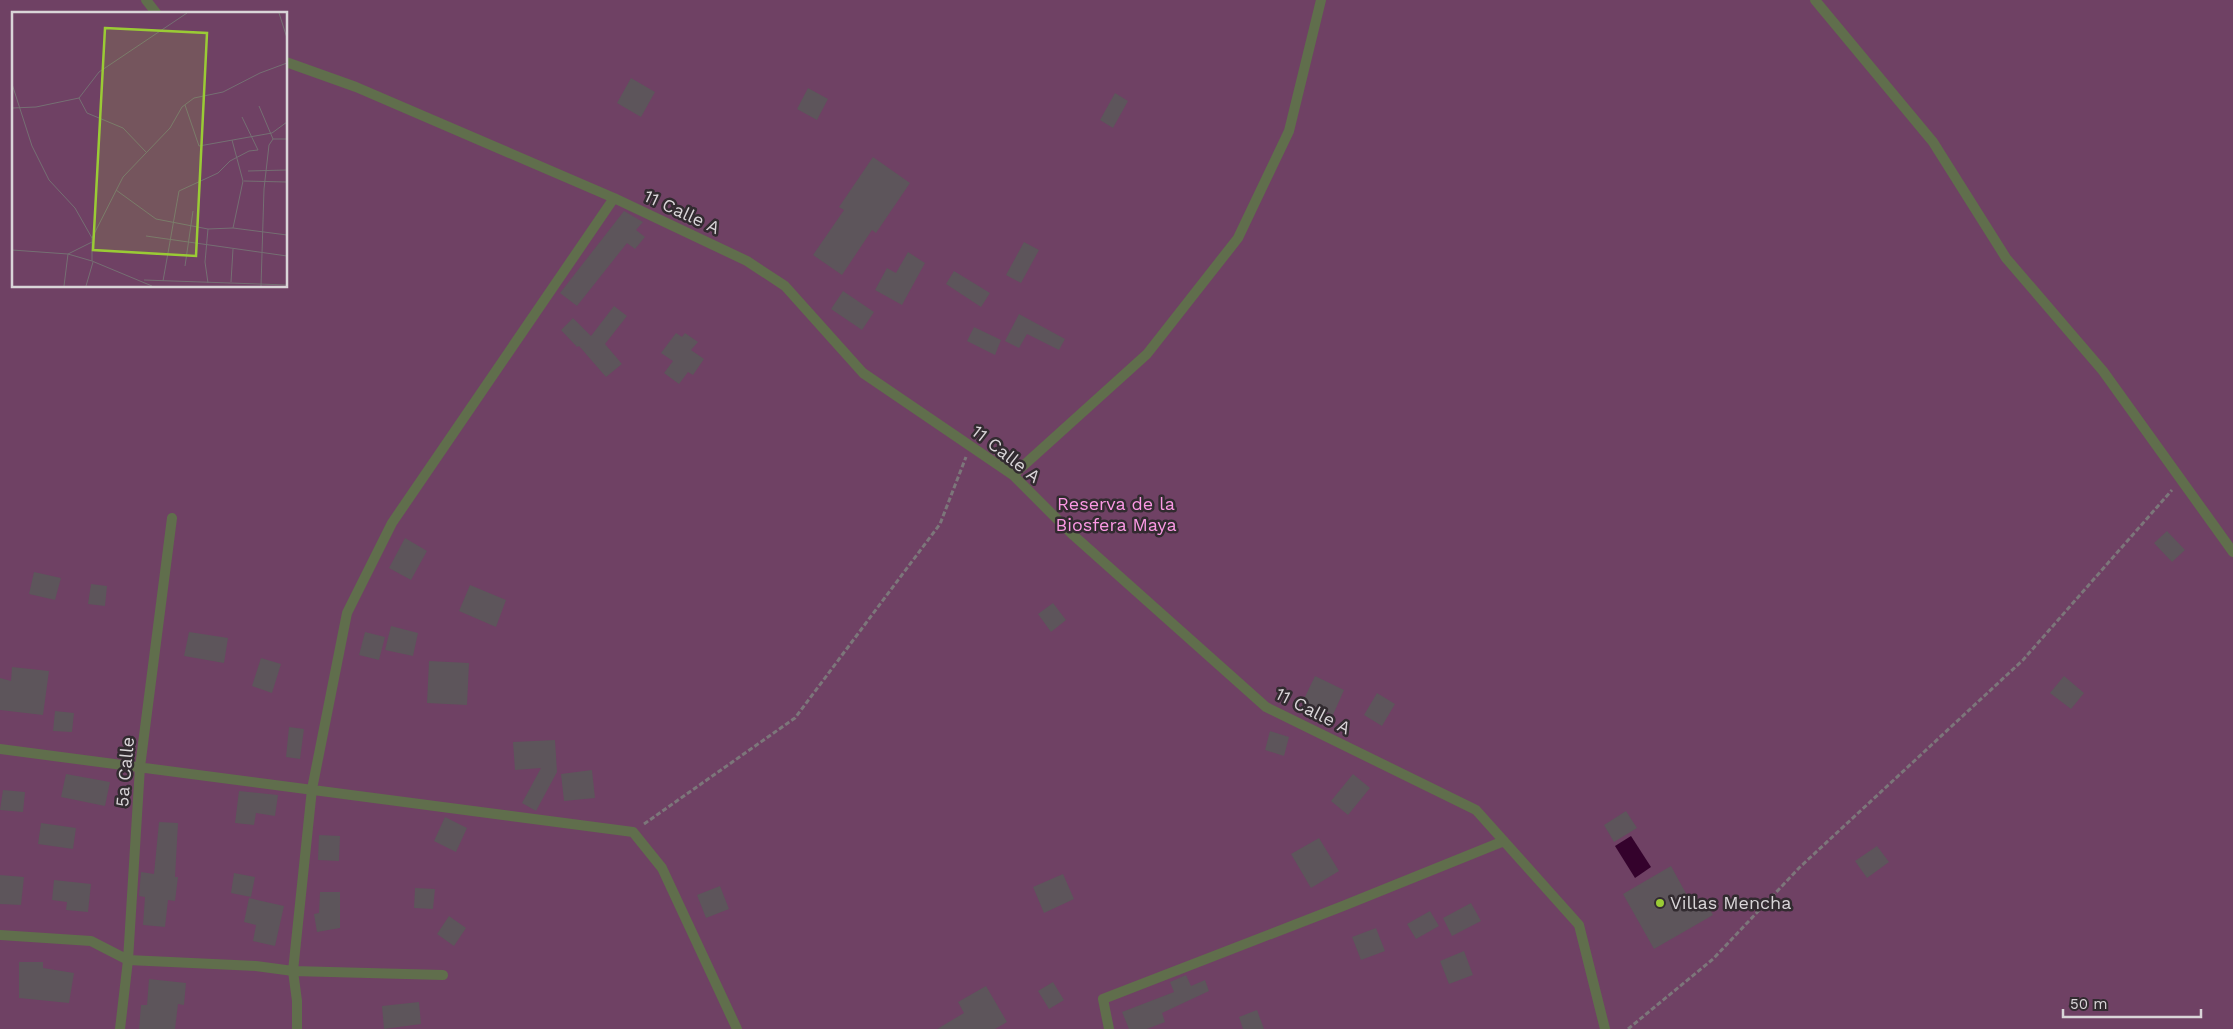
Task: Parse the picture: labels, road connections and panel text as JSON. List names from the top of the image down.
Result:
{
  "streets": {
    "street": ["11 Calle A", "5a Calle"]
  },
  "parks": ["Reserva de la Biosfera Maya"],
  "places": ["Villas Mencha"],
  "scale_bar": "50 m"
}
